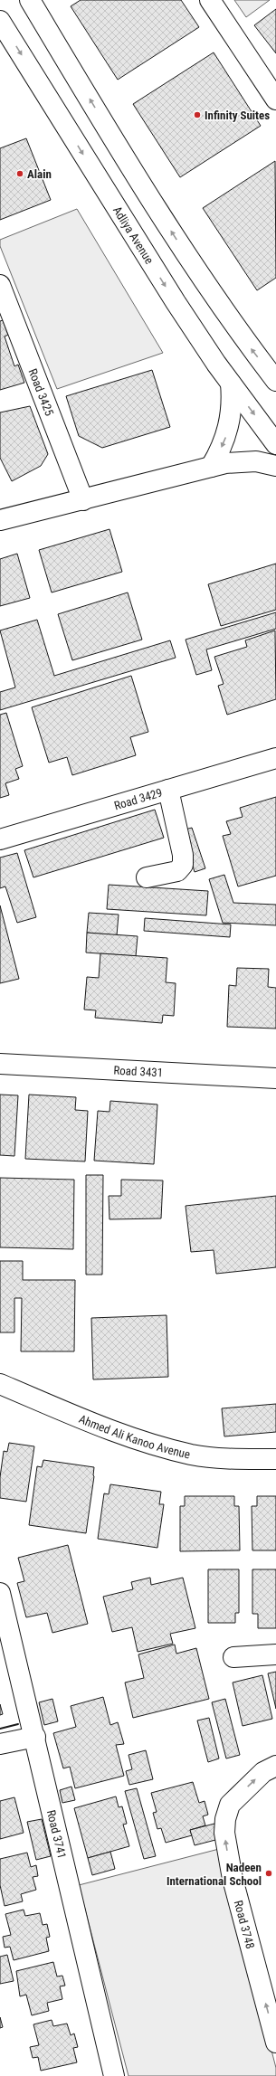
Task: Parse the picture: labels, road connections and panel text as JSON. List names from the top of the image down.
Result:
{
  "streets": {
    "street": [
      "Adliya Avenue",
      "Road 3425",
      "Road 3429",
      "Road 3431",
      "Ahmed Ali Kanoo Avenue",
      "Road 3741",
      "Road 3748"
    ]
  },
  "one_way": ["Road 3748"],
  "places": ["Infinity Suites", "Alain", "Nadeen International School"]
}
